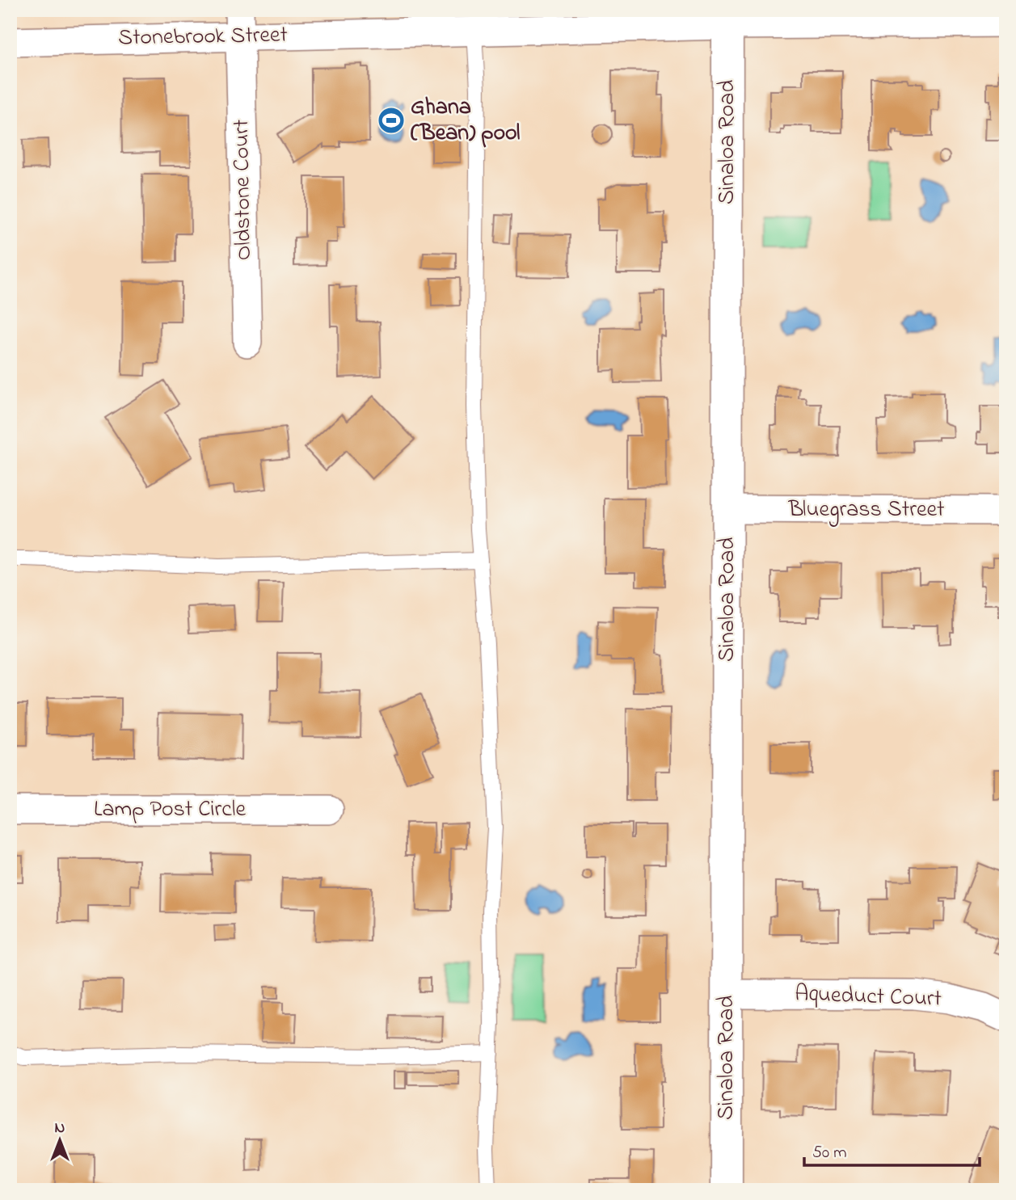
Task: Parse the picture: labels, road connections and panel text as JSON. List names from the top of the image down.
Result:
{
  "streets": {
    "street": [
      "Stonebrook Street",
      "Sinaloa Road",
      "Oldstone Court",
      "Bluegrass Street",
      "Lamp Post Circle",
      "Aqueduct Court"
    ]
  },
  "crossings": [
    ["Stonebrook Street", "Sinaloa Road"],
    ["Stonebrook Street", "Oldstone Court"],
    ["Sinaloa Road", "Bluegrass Street"],
    ["Sinaloa Road", "Aqueduct Court"]
  ],
  "places": {
    "sports": ["Ghana (Bean) pool"]
  },
  "scale_bar": "50 m",
  "north": "top"
}
